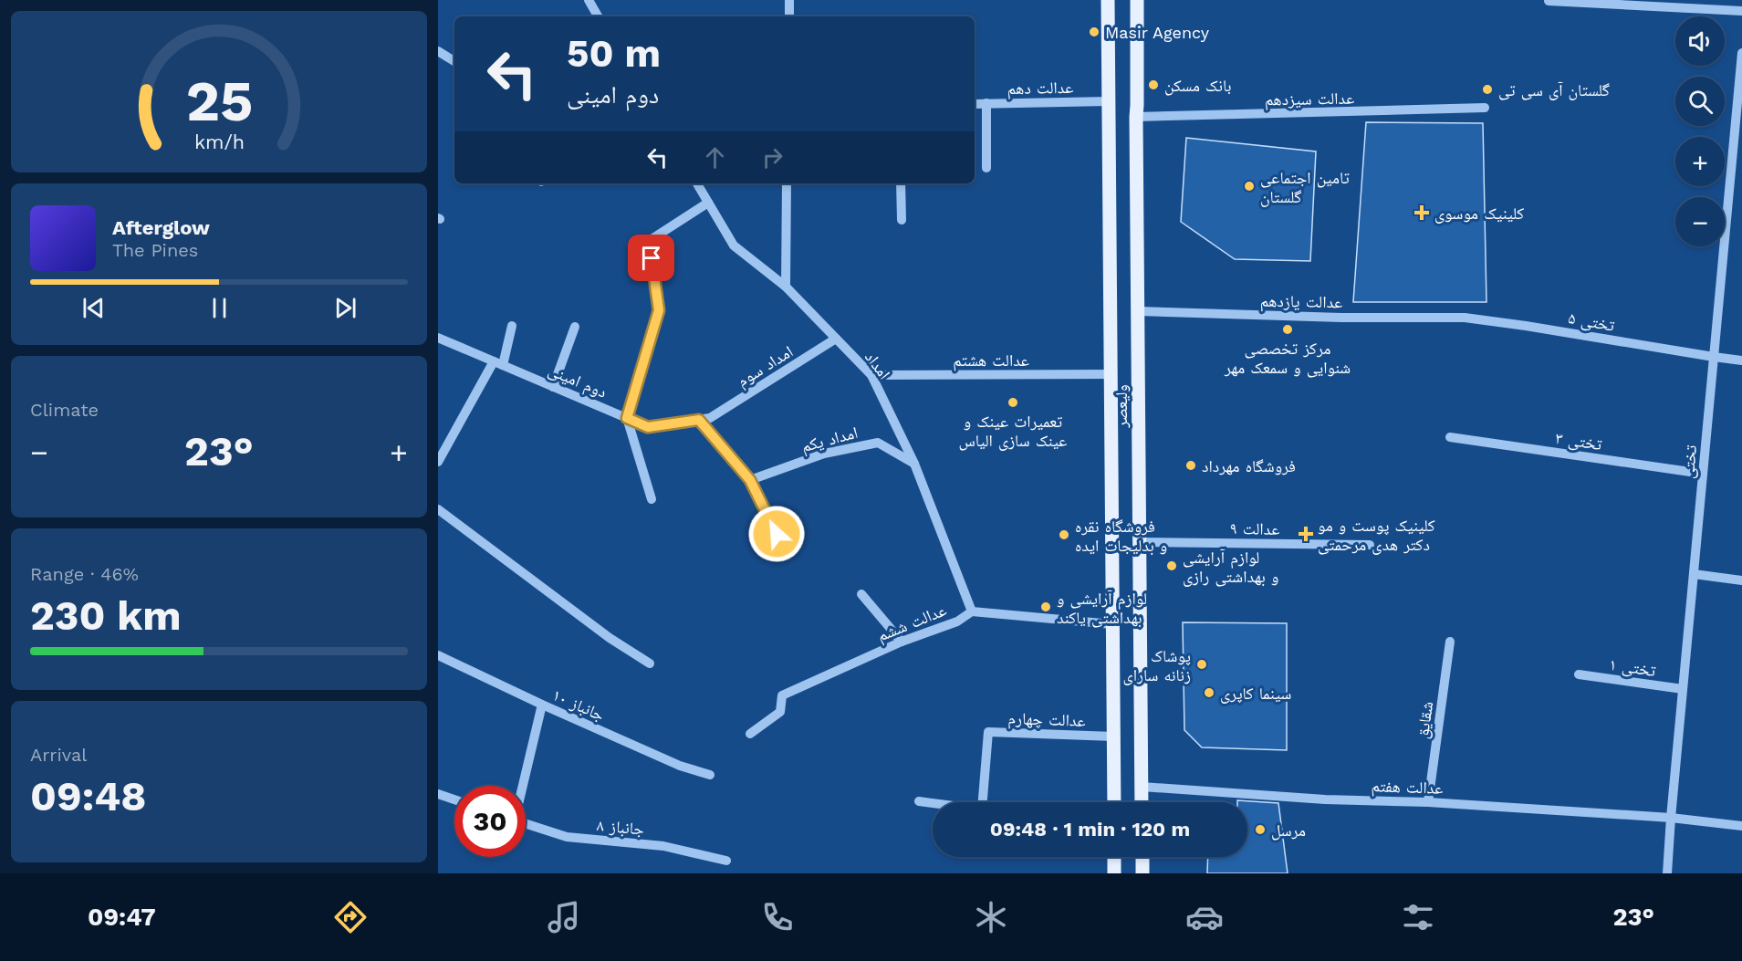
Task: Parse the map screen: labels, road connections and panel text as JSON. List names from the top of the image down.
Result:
{
  "streets": {
    "main road": ["ولیعصر"],
    "street": [
      "عدالت دهم",
      "عدالت سیزدهم",
      "عدالت یازدهم",
      "۵ تختی",
      "عدالت هشتم",
      "امداد",
      "امداد سوم",
      "دوم امینی",
      "امداد یکم",
      "تختی ۳",
      "تختی",
      "عدالت ۹",
      "عدالت ششم",
      "۱ تختی",
      "۱۰ جانباز",
      "عدالت چهارم",
      "شقایق",
      "عدالت هفتم",
      "جانباز ۸"
    ]
  },
  "crossings": [
    ["عدالت دهم", "ولیعصر"],
    ["عدالت سیزدهم", "ولیعصر"],
    ["عدالت یازدهم", "۵ تختی"],
    ["عدالت یازدهم", "ولیعصر"],
    ["۵ تختی", "تختی"],
    ["عدالت هشتم", "امداد"],
    ["عدالت هشتم", "ولیعصر"],
    ["امداد", "امداد سوم"],
    ["امداد", "امداد یکم"],
    ["امداد", "عدالت ششم"],
    ["امداد سوم", "دوم امینی"],
    ["ولیعصر", "عدالت ۹"],
    ["ولیعصر", "عدالت ششم"],
    ["ولیعصر", "عدالت چهارم"],
    ["ولیعصر", "عدالت هفتم"],
    ["تختی ۳", "تختی"],
    ["تختی", "۱ تختی"],
    ["تختی", "عدالت هفتم"],
    ["شقایق", "عدالت هفتم"]
  ],
  "places": {
    "other": [
      "Masir Agency",
      "بانک مسکن",
      "گلستان آی سی تی",
      "تامین اجتماعی گلستان",
      "مرکز تخصصی شنوایی و سمعک مهر",
      "تعمیرات عینک و عینک سازی الیاس",
      "فروشگاه مهرداد",
      "فروشگاه نقره و بدلیجات ایده",
      "لوازم آرایشی و بهداشتی رازی",
      "لوازم آرایشی و بهداشتی یاکند",
      "پوشاک زنانه سارای",
      "سینما کاپری",
      "مرسل"
    ],
    "health": ["کلینیک موسوی", "کلینیک پوست و مو دکتر هدی مرحمتی"]
  },
  "page": {
    "map_buttons": ["+", "−"],
    "turn": ["50 m", "دوم امینی"],
    "song": ["Afterglow", "The Pines"],
    "tile": [
      "Climate",
      ["Range · 46%", "230 km"],
      ["Arrival", "09:48"]
    ],
    "heat": ["−", "23°", "+"],
    "limit": "30",
    "trip": "09:48 · 1 min · 120 m",
    "tabs": ["09:47", "23°"],
    "gauge": ["25", "km/h"]
  }
}
